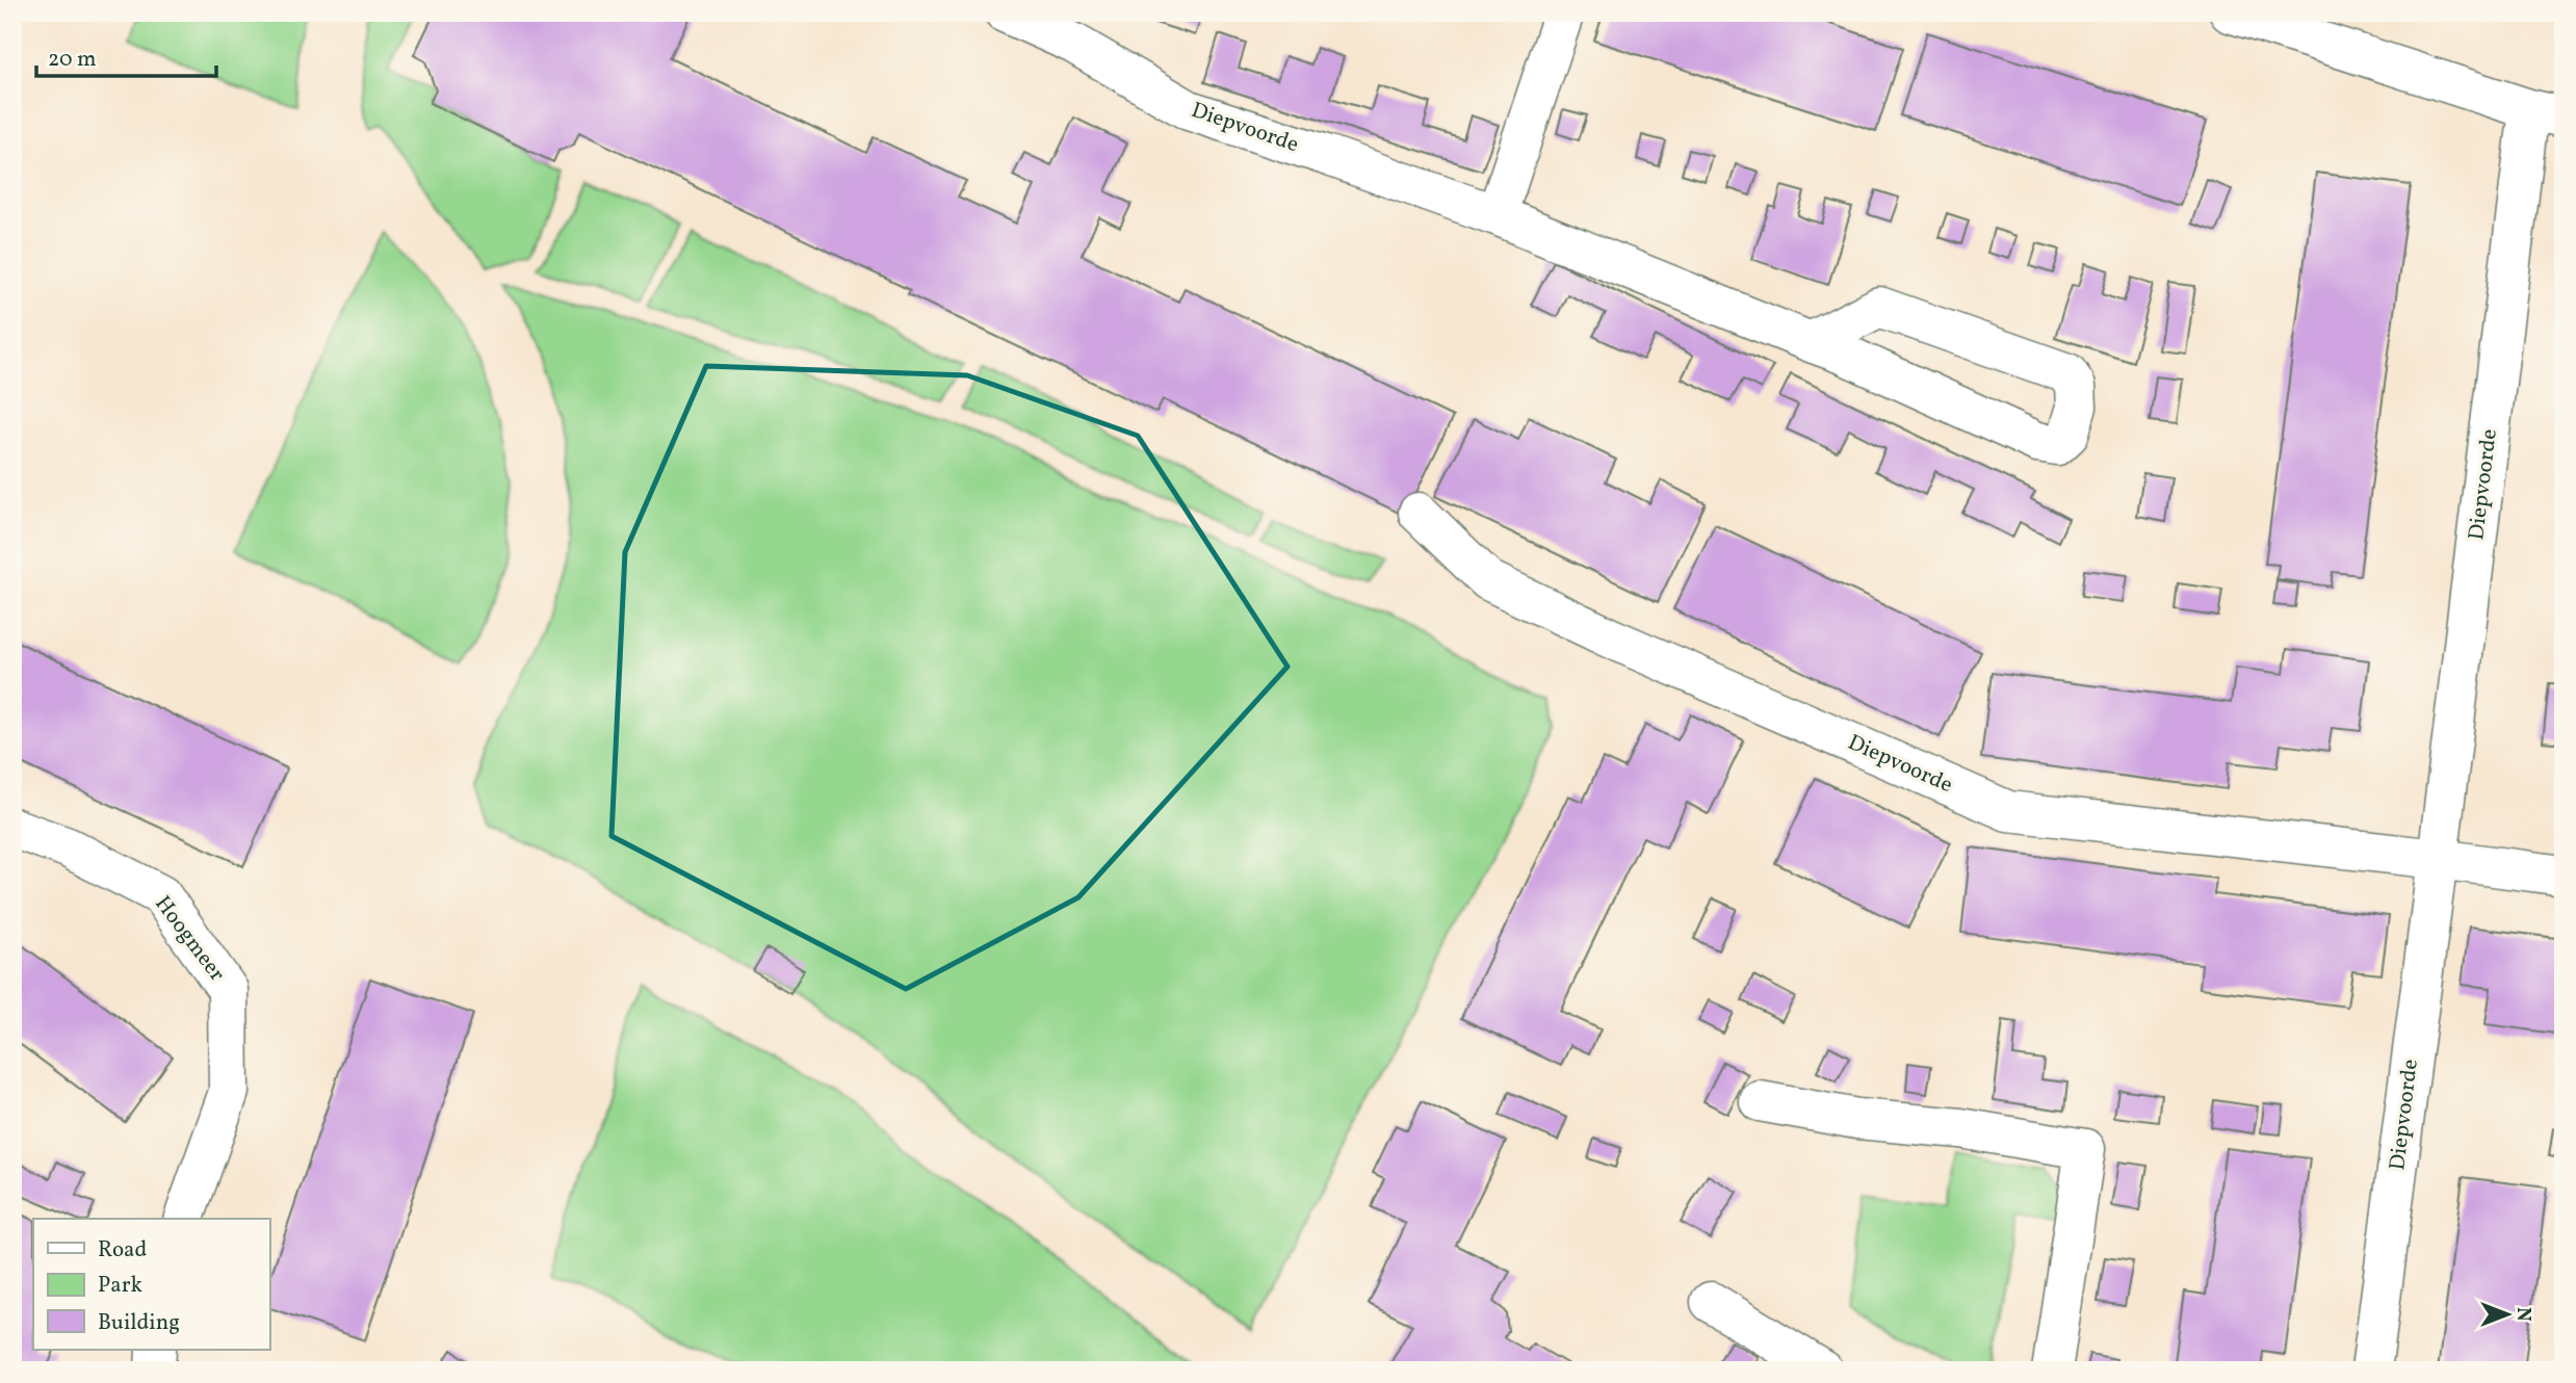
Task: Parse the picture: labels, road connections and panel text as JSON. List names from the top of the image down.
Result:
{
  "streets": {
    "street": ["Diepvoorde", "Hoogmeer"]
  },
  "legend": ["Road", "Park", "Building"],
  "scale_bar": "20 m",
  "north": "right"
}
